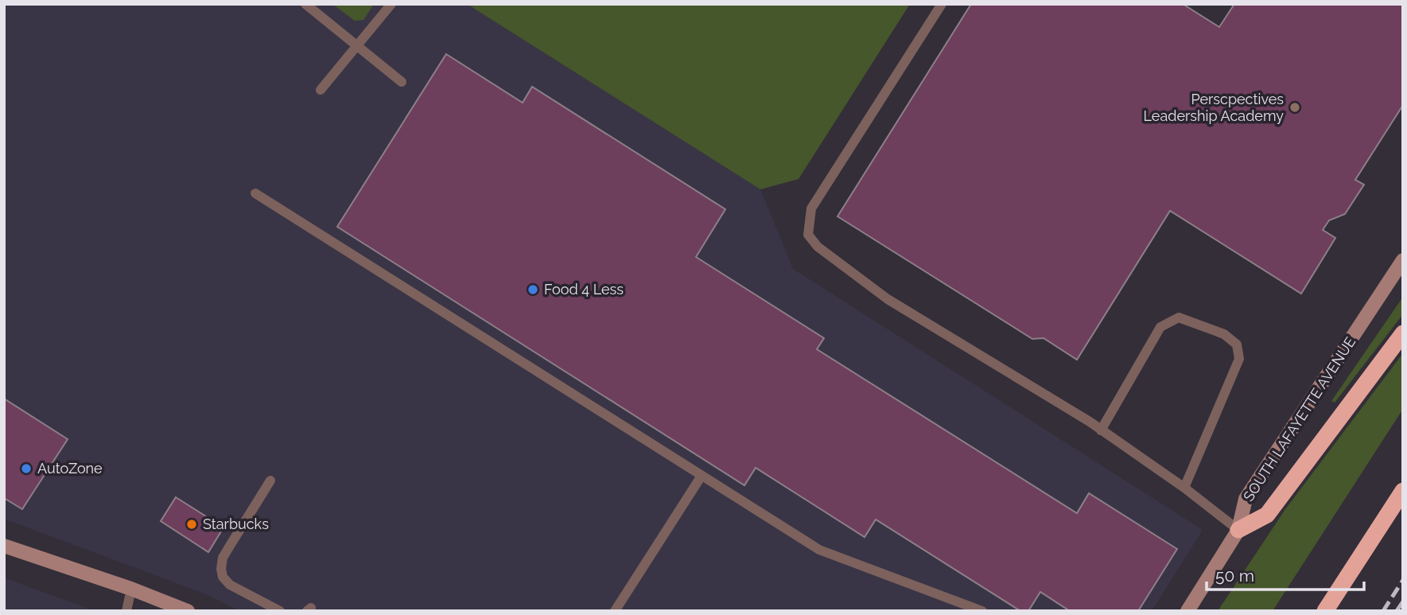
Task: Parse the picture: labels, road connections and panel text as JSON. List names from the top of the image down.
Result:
{
  "streets": {
    "main road": ["SOUTH LAFAYETTE AVENUE"]
  },
  "places": [
    "Perscpectives Leadership Academy",
    "Food 4 Less",
    "AutoZone",
    "Starbucks"
  ],
  "scale_bar": "50 m"
}
